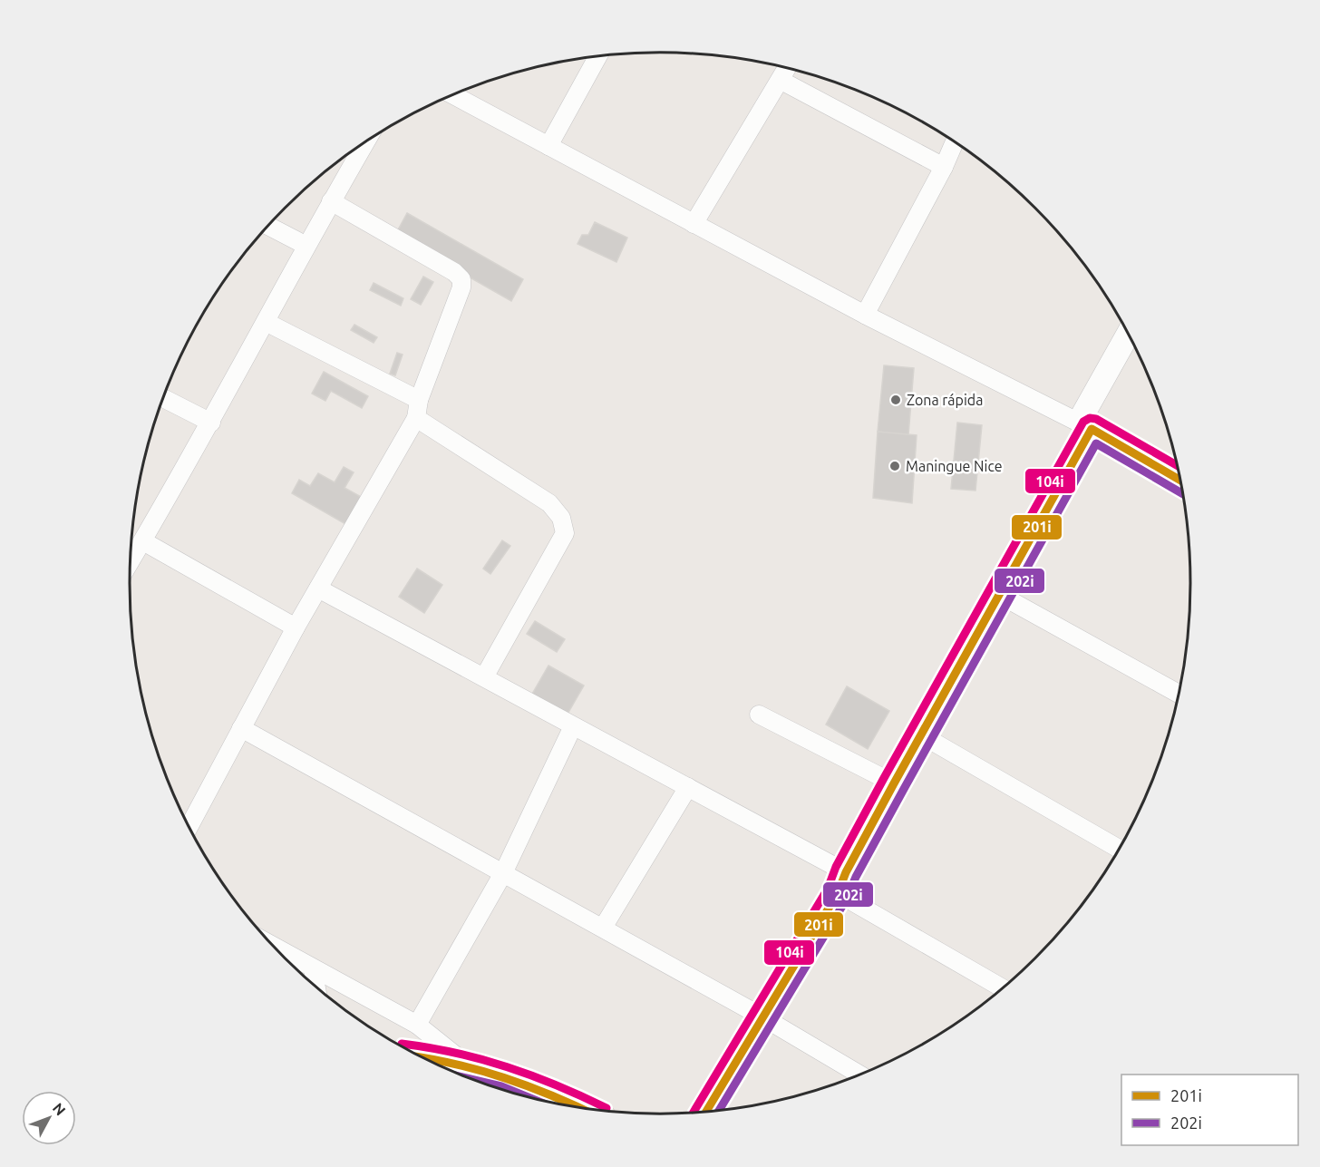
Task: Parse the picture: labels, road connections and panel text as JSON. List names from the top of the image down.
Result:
{
  "places": ["Zona rápida", "Maningue Nice"],
  "lines": ["transit line 104i", "transit line 201i", "transit line 202i"],
  "legend": ["201i", "202i"],
  "north": "top right"
}
